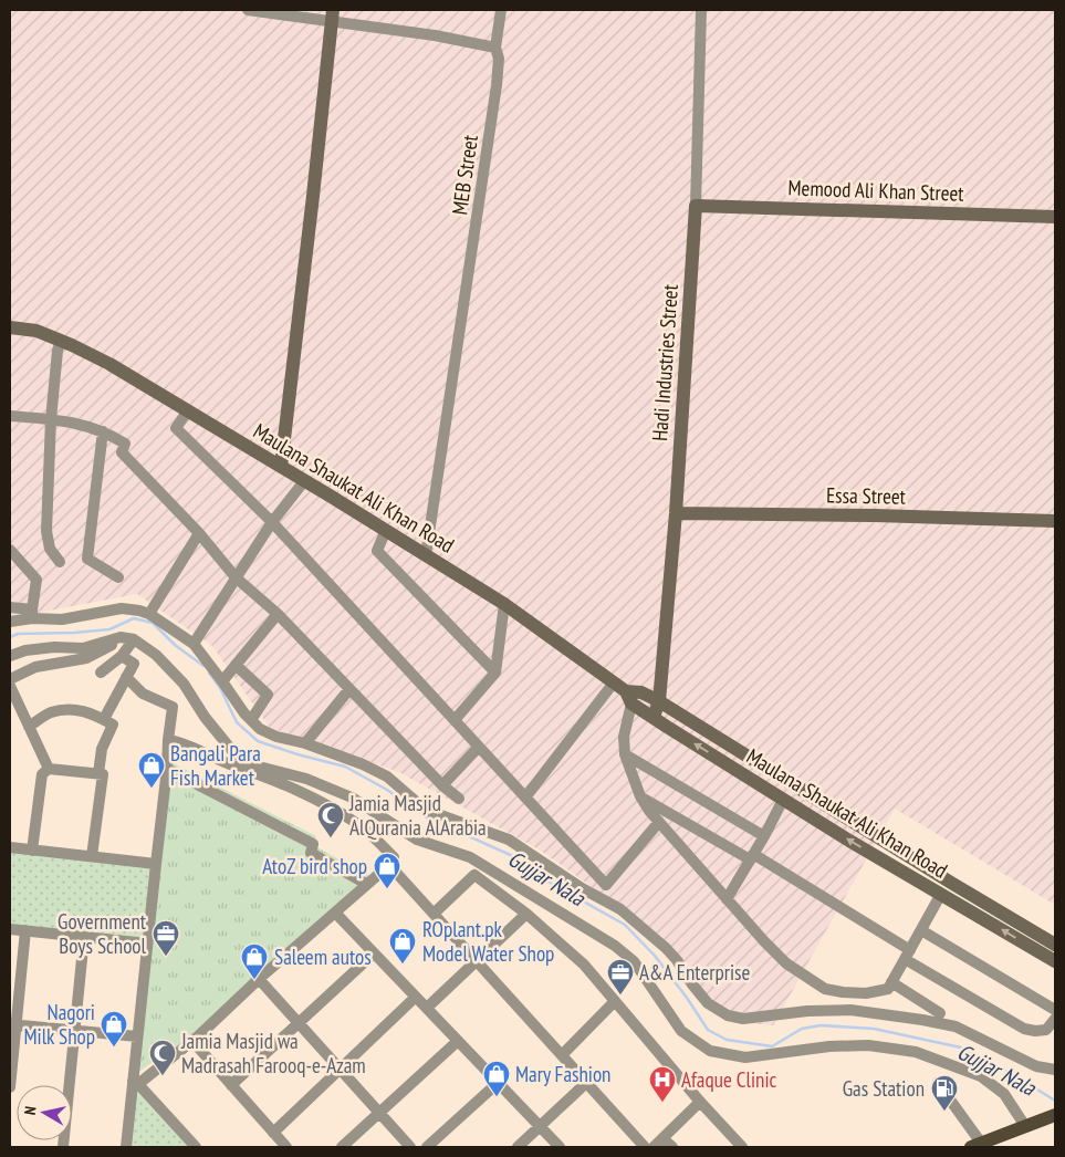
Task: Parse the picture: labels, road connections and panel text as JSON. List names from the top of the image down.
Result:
{
  "streets": {
    "main road": [
      "Memood Ali Khan Street",
      "Hadi Industries Street",
      "Maulana Shaukat Ali Khan Road",
      "Essa Street"
    ],
    "street": ["MEB Street"]
  },
  "crossings": [
    ["MEB Street", "Maulana Shaukat Ali Khan Road"],
    ["Memood Ali Khan Street", "Hadi Industries Street"],
    ["Hadi Industries Street", "Maulana Shaukat Ali Khan Road"],
    ["Hadi Industries Street", "Essa Street"]
  ],
  "water": ["Gujjar Nala"],
  "places": {
    "shop": [
      "Bangali Para Fish Market",
      "AtoZ bird shop",
      "ROplant.pk Model Water Shop",
      "Saleem autos",
      "Nagori Milk Shop",
      "Mary Fashion"
    ],
    "mosque": ["Jamia Masjid AlQurania AlArabia", "Jamia Masjid wa Madrasah Farooq-e-Azam"],
    "office": ["Government Boys School", "A&A Enterprise"],
    "hospital": ["Afaque Clinic"],
    "fuel station": ["Gas Station"]
  },
  "north": "left"
}
